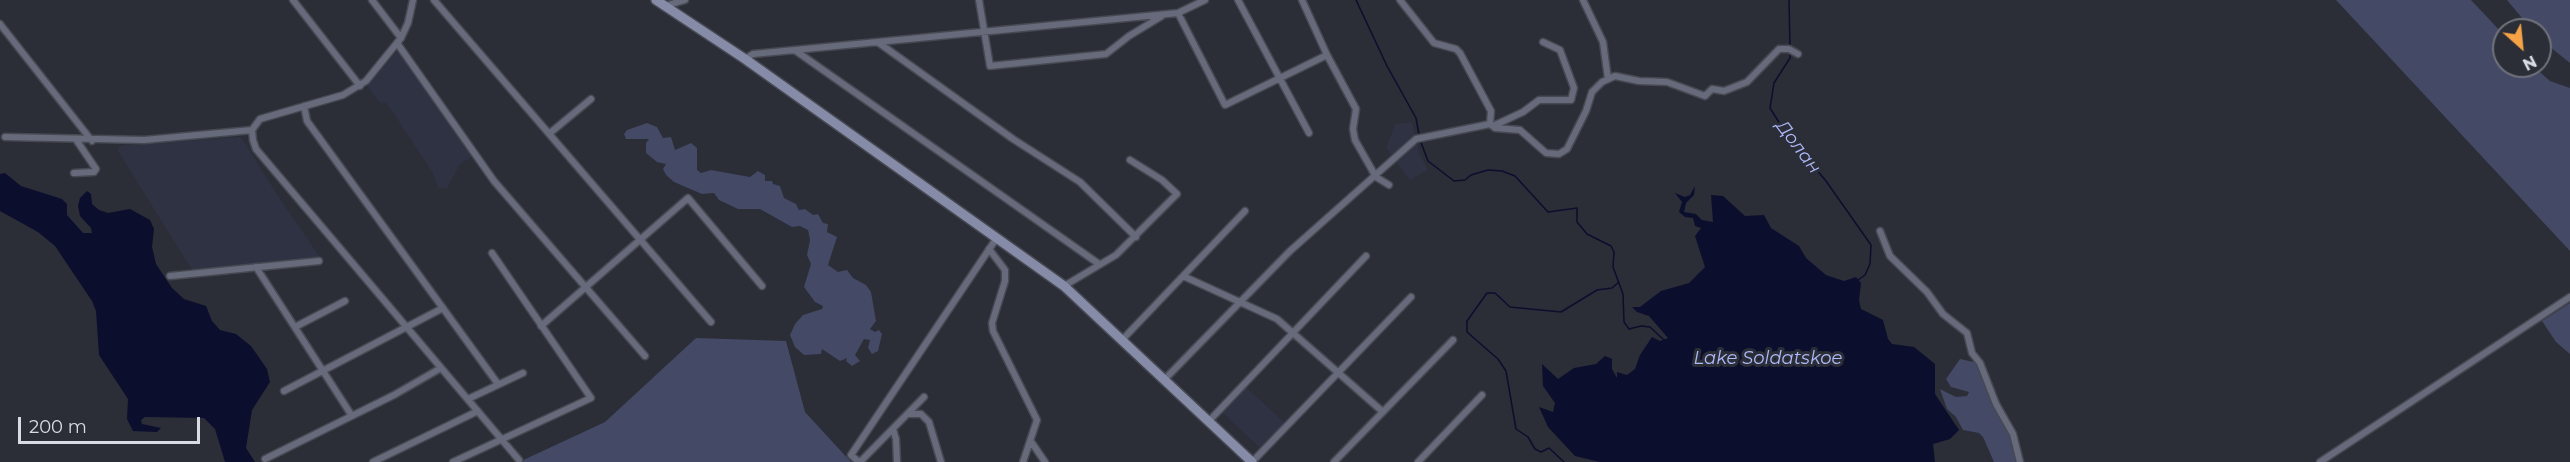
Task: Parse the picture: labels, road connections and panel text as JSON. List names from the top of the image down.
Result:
{
  "water": ["Долан", "Lake Soldatskoe"],
  "scale_bar": "200 m",
  "north": "bottom right"
}
